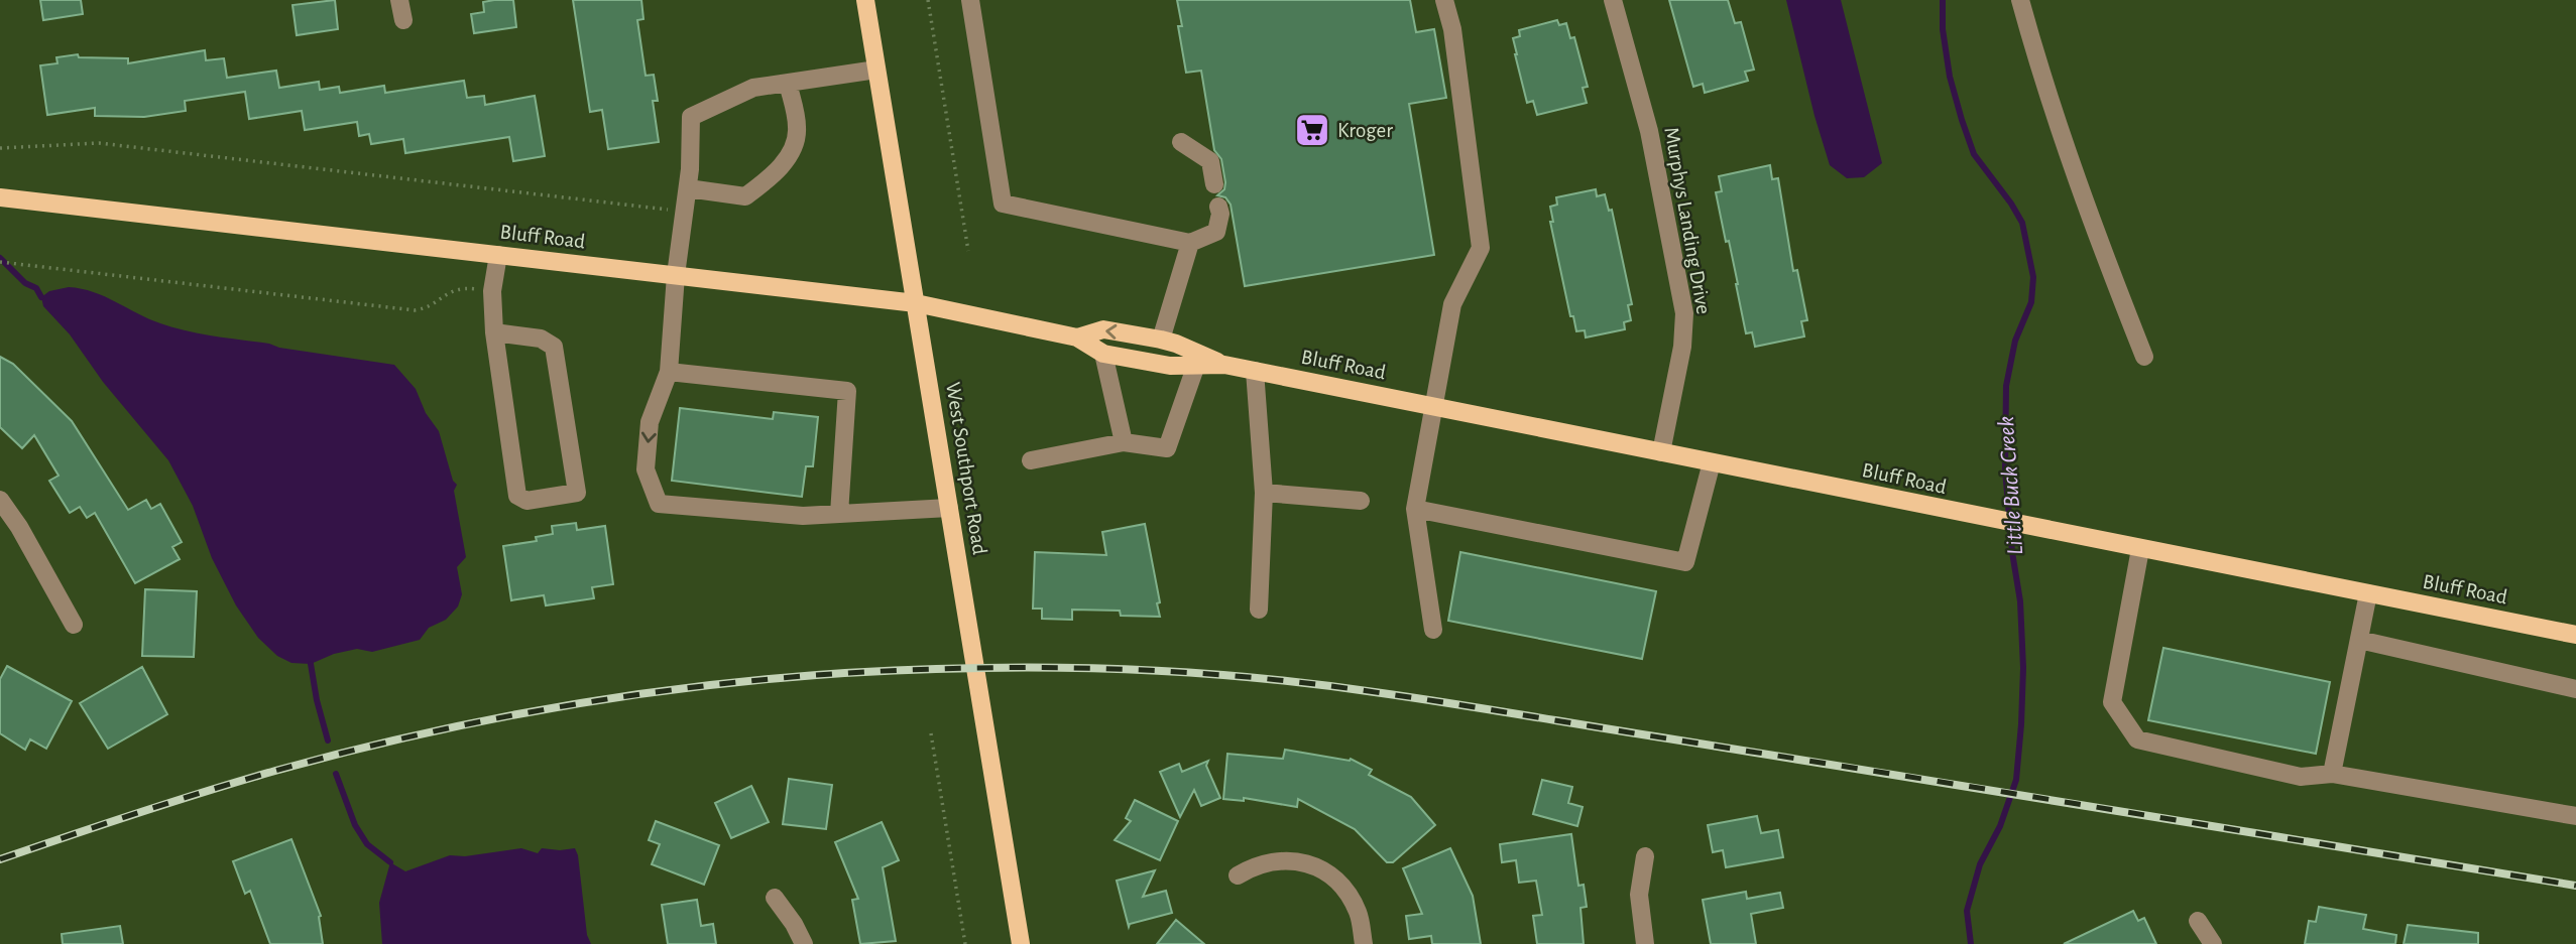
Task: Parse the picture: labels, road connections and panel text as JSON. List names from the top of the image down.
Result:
{
  "streets": {
    "main road": ["Bluff Road", "West Southport Road"],
    "street": ["Murphys Landing Drive"]
  },
  "crossings": [
    ["Murphys Landing Drive", "Bluff Road"],
    ["Bluff Road", "West Southport Road"]
  ],
  "water": ["Little Buck Creek"],
  "places": {
    "supermarket": ["Kroger"]
  }
}
